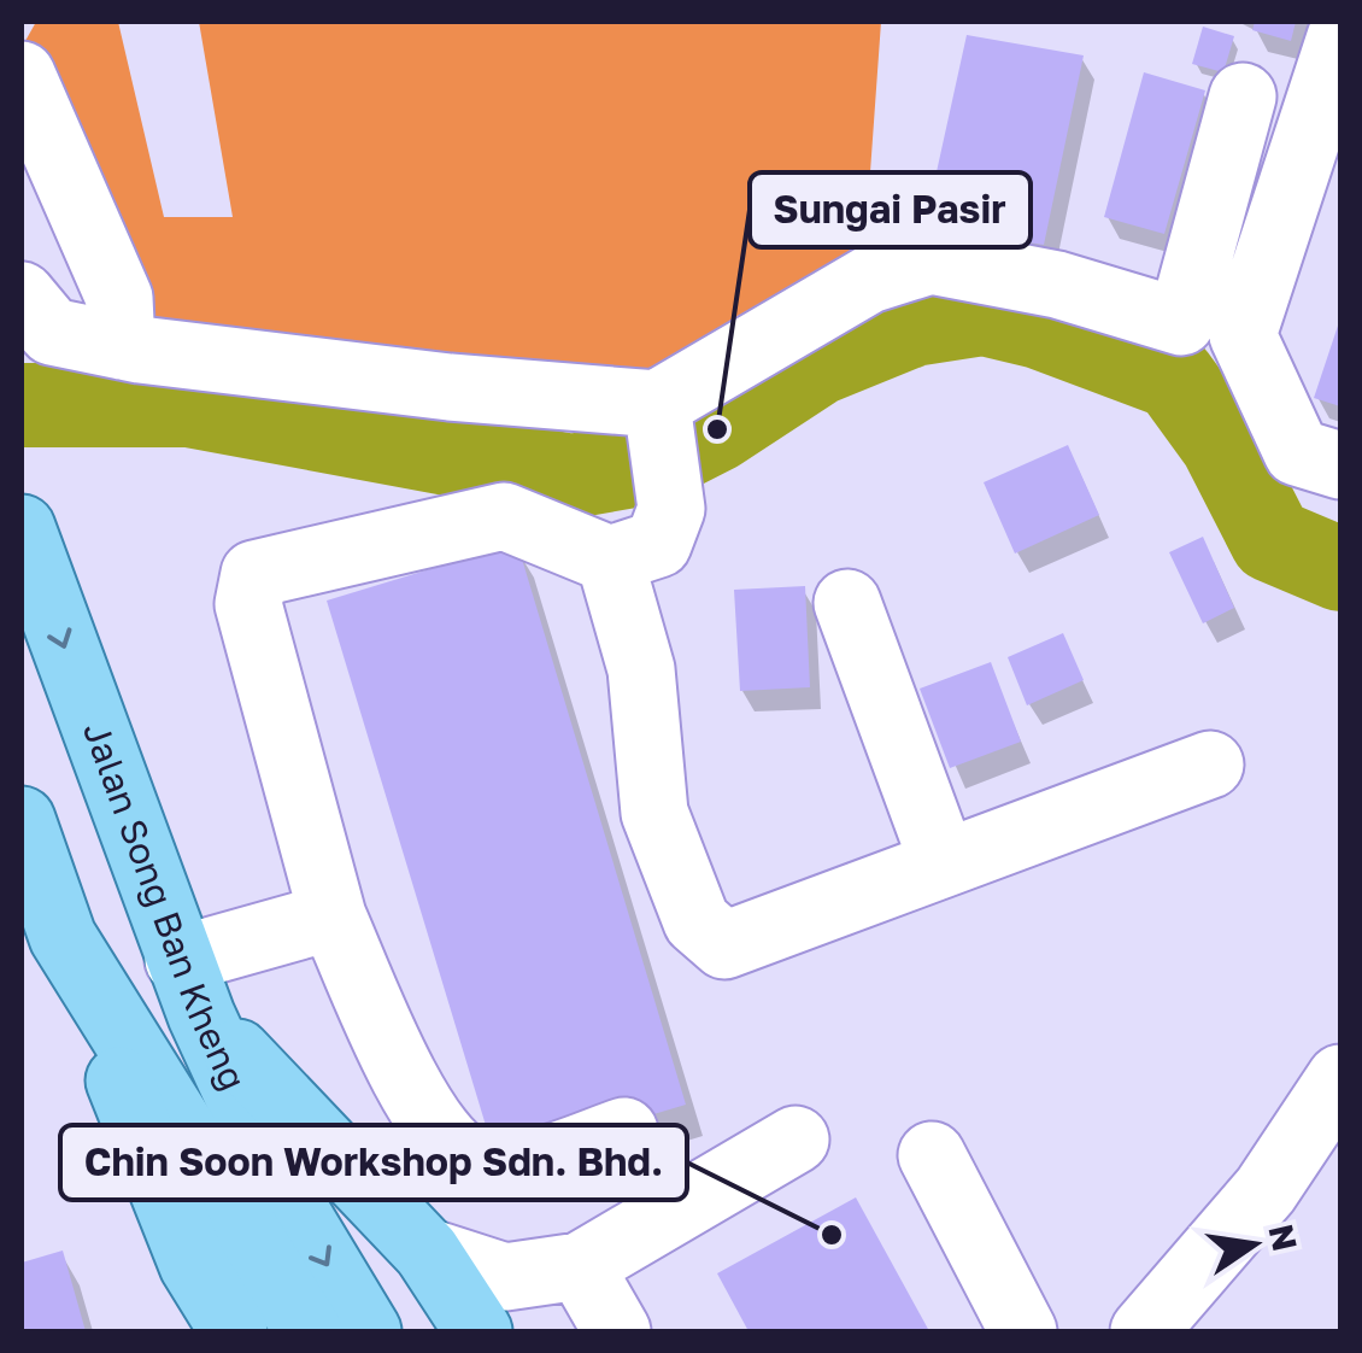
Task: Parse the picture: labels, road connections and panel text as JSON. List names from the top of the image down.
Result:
{
  "streets": {
    "main road": ["Jalan Song Ban Kheng"]
  },
  "places": ["Sungai Pasir", "Chin Soon Workshop Sdn. Bhd."],
  "north": "right"
}
